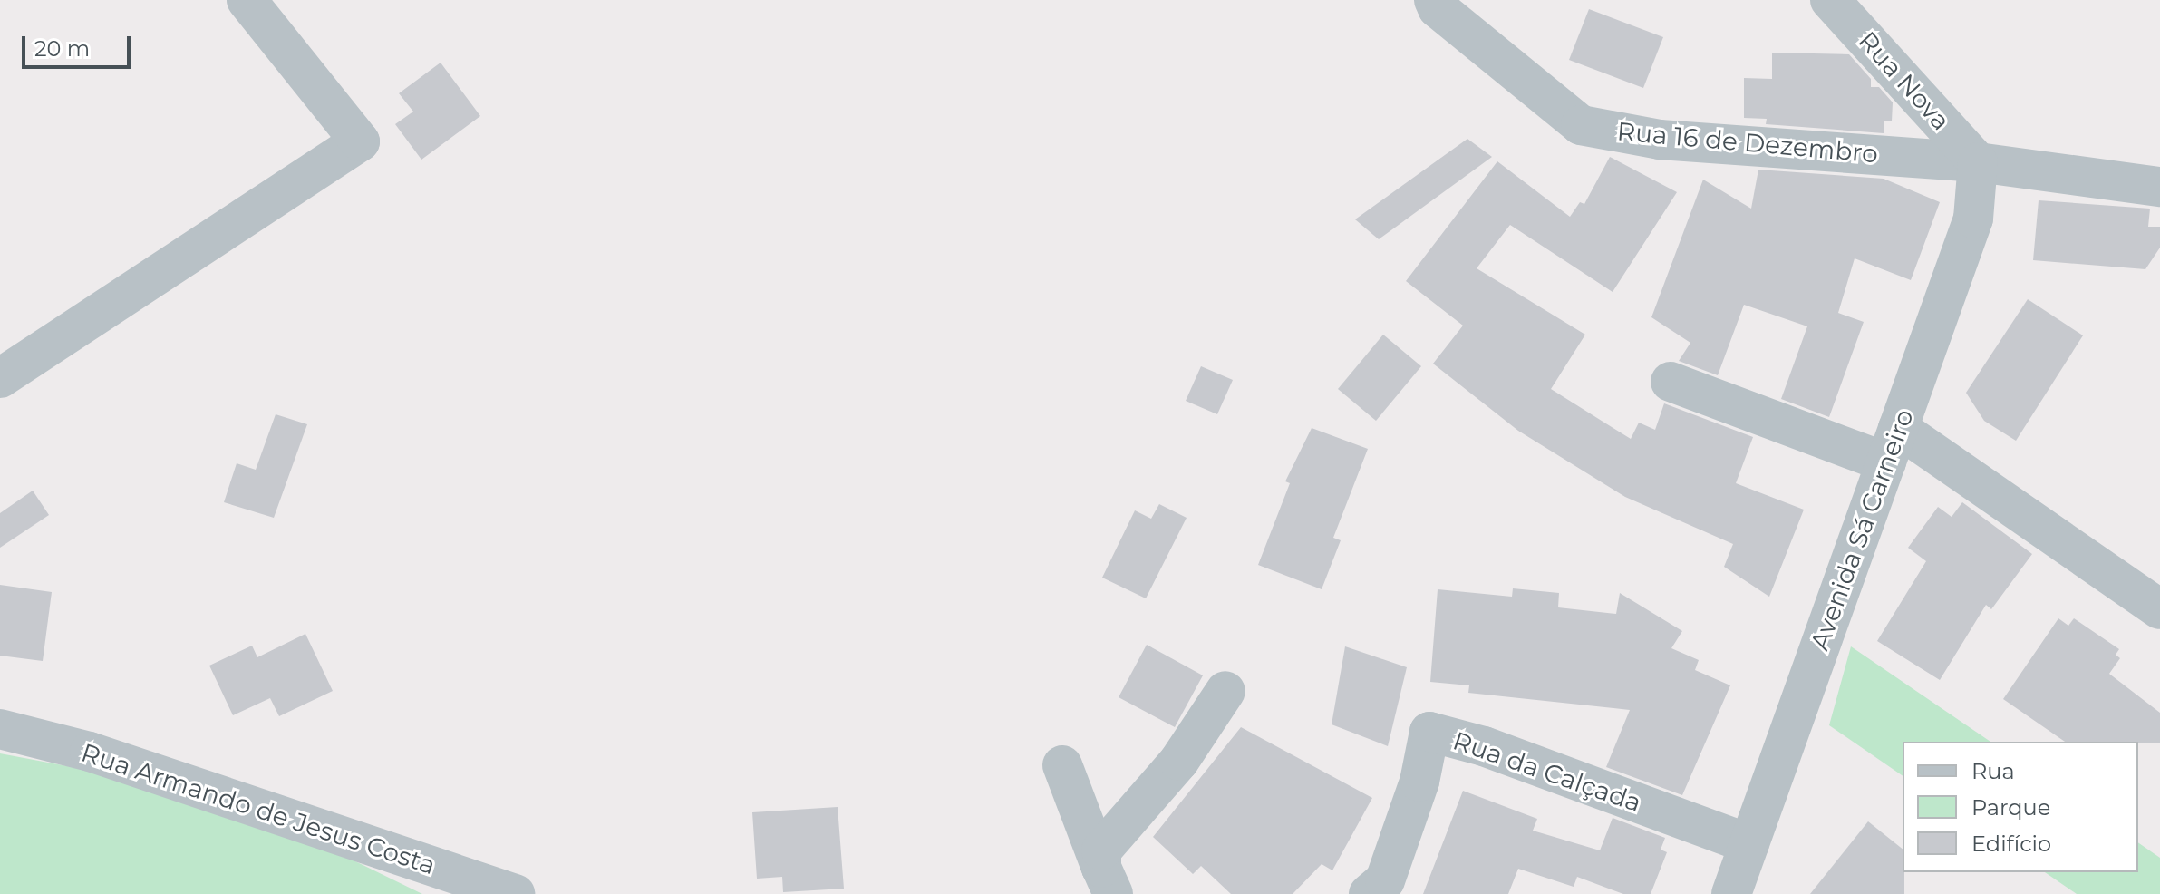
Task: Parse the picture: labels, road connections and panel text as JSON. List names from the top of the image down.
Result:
{
  "streets": {
    "street": [
      "Rua Nova",
      "Rua 16 de Dezembro",
      "Avenida Sá Carneiro",
      "Rua da Calçada",
      "Rua Armando de Jesus Costa"
    ]
  },
  "crossings": [
    ["Rua Nova", "Rua 16 de Dezembro"],
    ["Rua Nova", "Avenida Sá Carneiro"],
    ["Rua 16 de Dezembro", "Avenida Sá Carneiro"],
    ["Avenida Sá Carneiro", "Rua da Calçada"]
  ],
  "legend": ["Rua", "Parque", "Edifício"],
  "scale_bar": "20 m"
}
